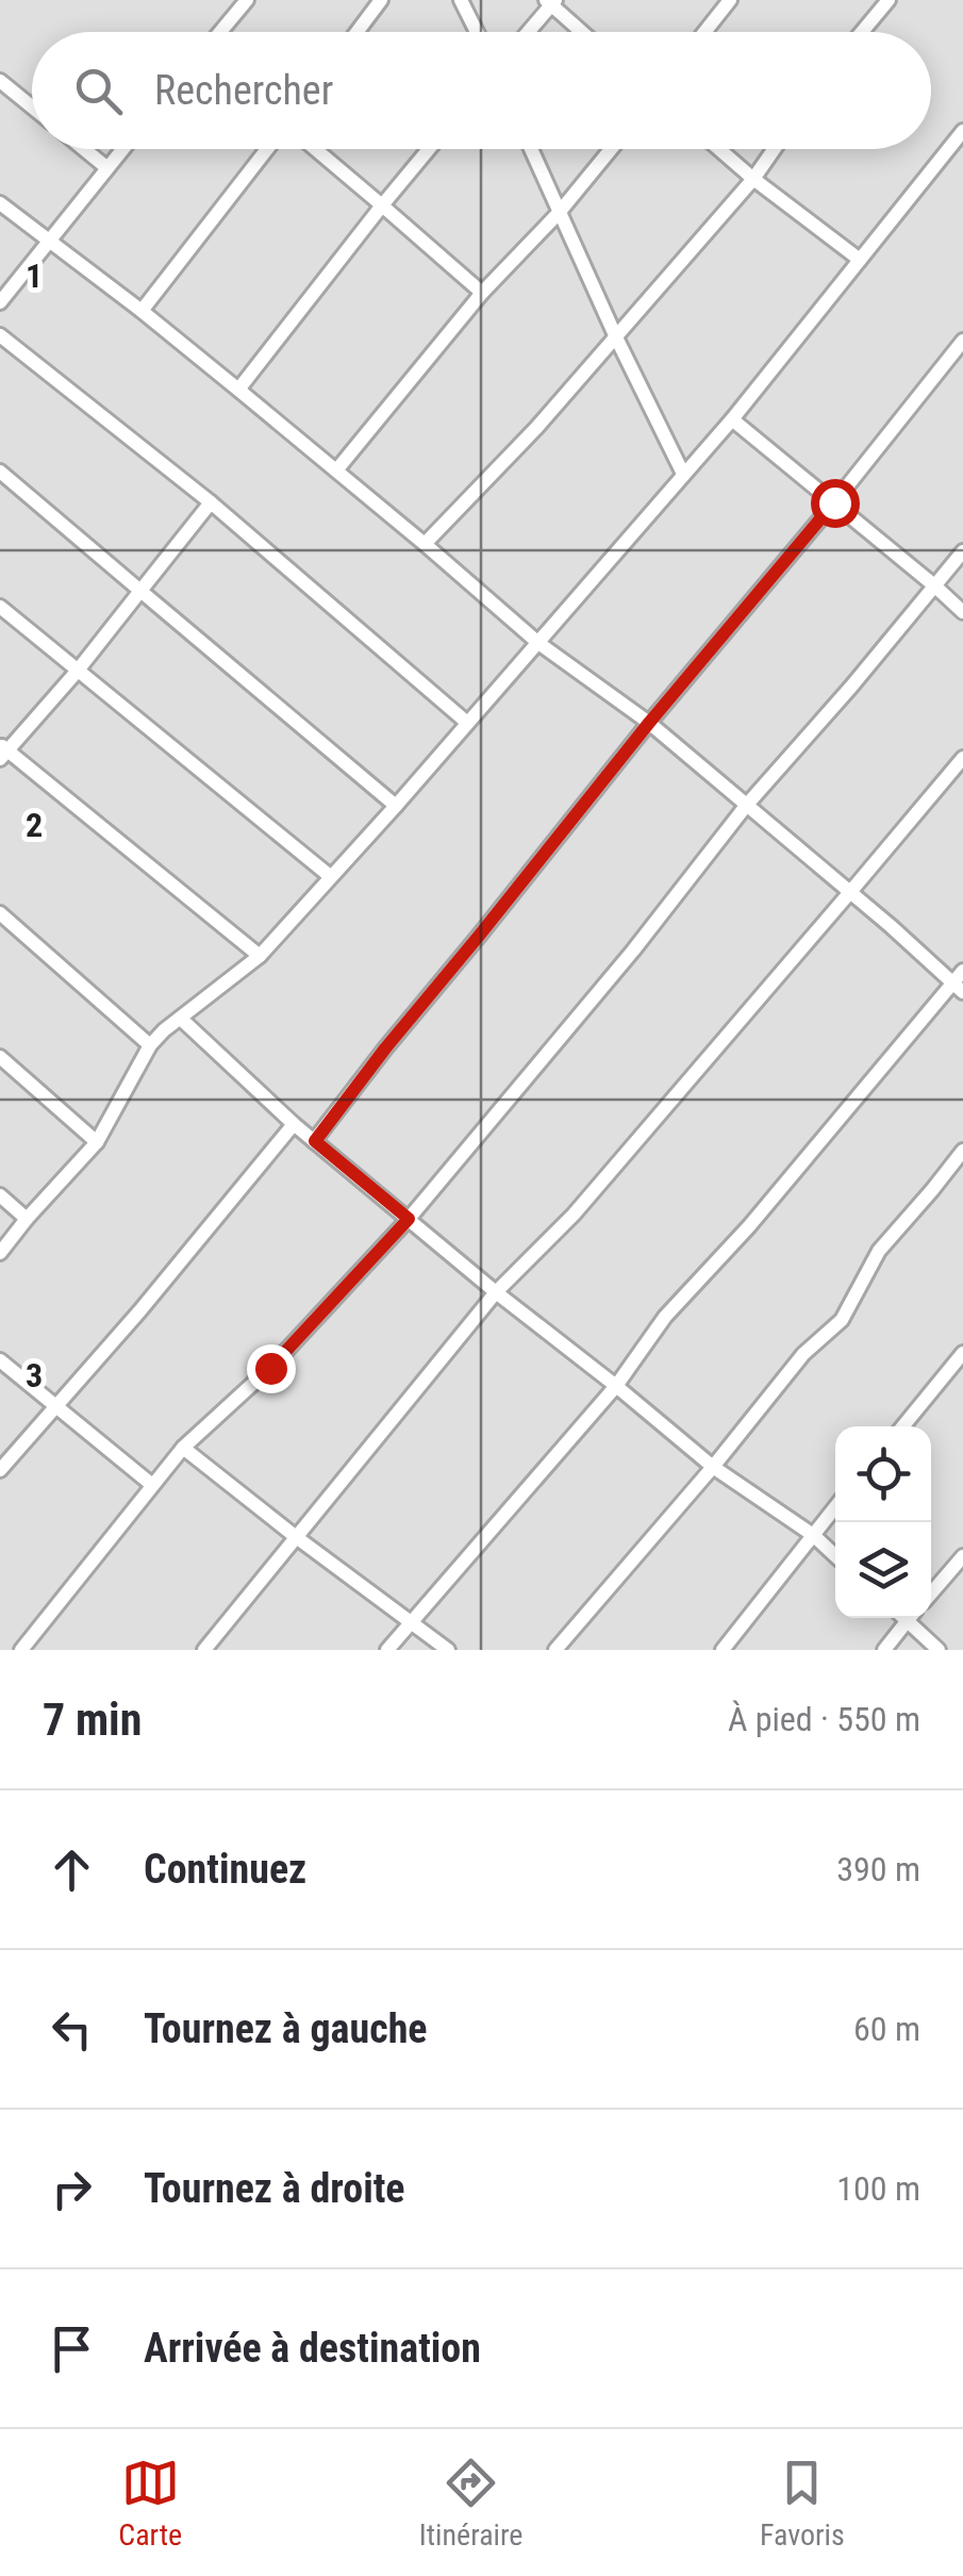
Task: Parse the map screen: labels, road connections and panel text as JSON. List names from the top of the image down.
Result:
{
  "page": {
    "search": "Rechercher",
    "heading": ["7 min", "À pied · 550 m"],
    "list": [
      ["Continuez", "390 m"],
      ["Tournez à gauche", "60 m"],
      ["Tournez à droite", "100 m"],
      "Arrivée à destination"
    ],
    "nav": ["Carte", "Itinéraire", "Favoris"]
  },
  "grid": {
    "rows": ["1", "2", "3"]
  }
}
